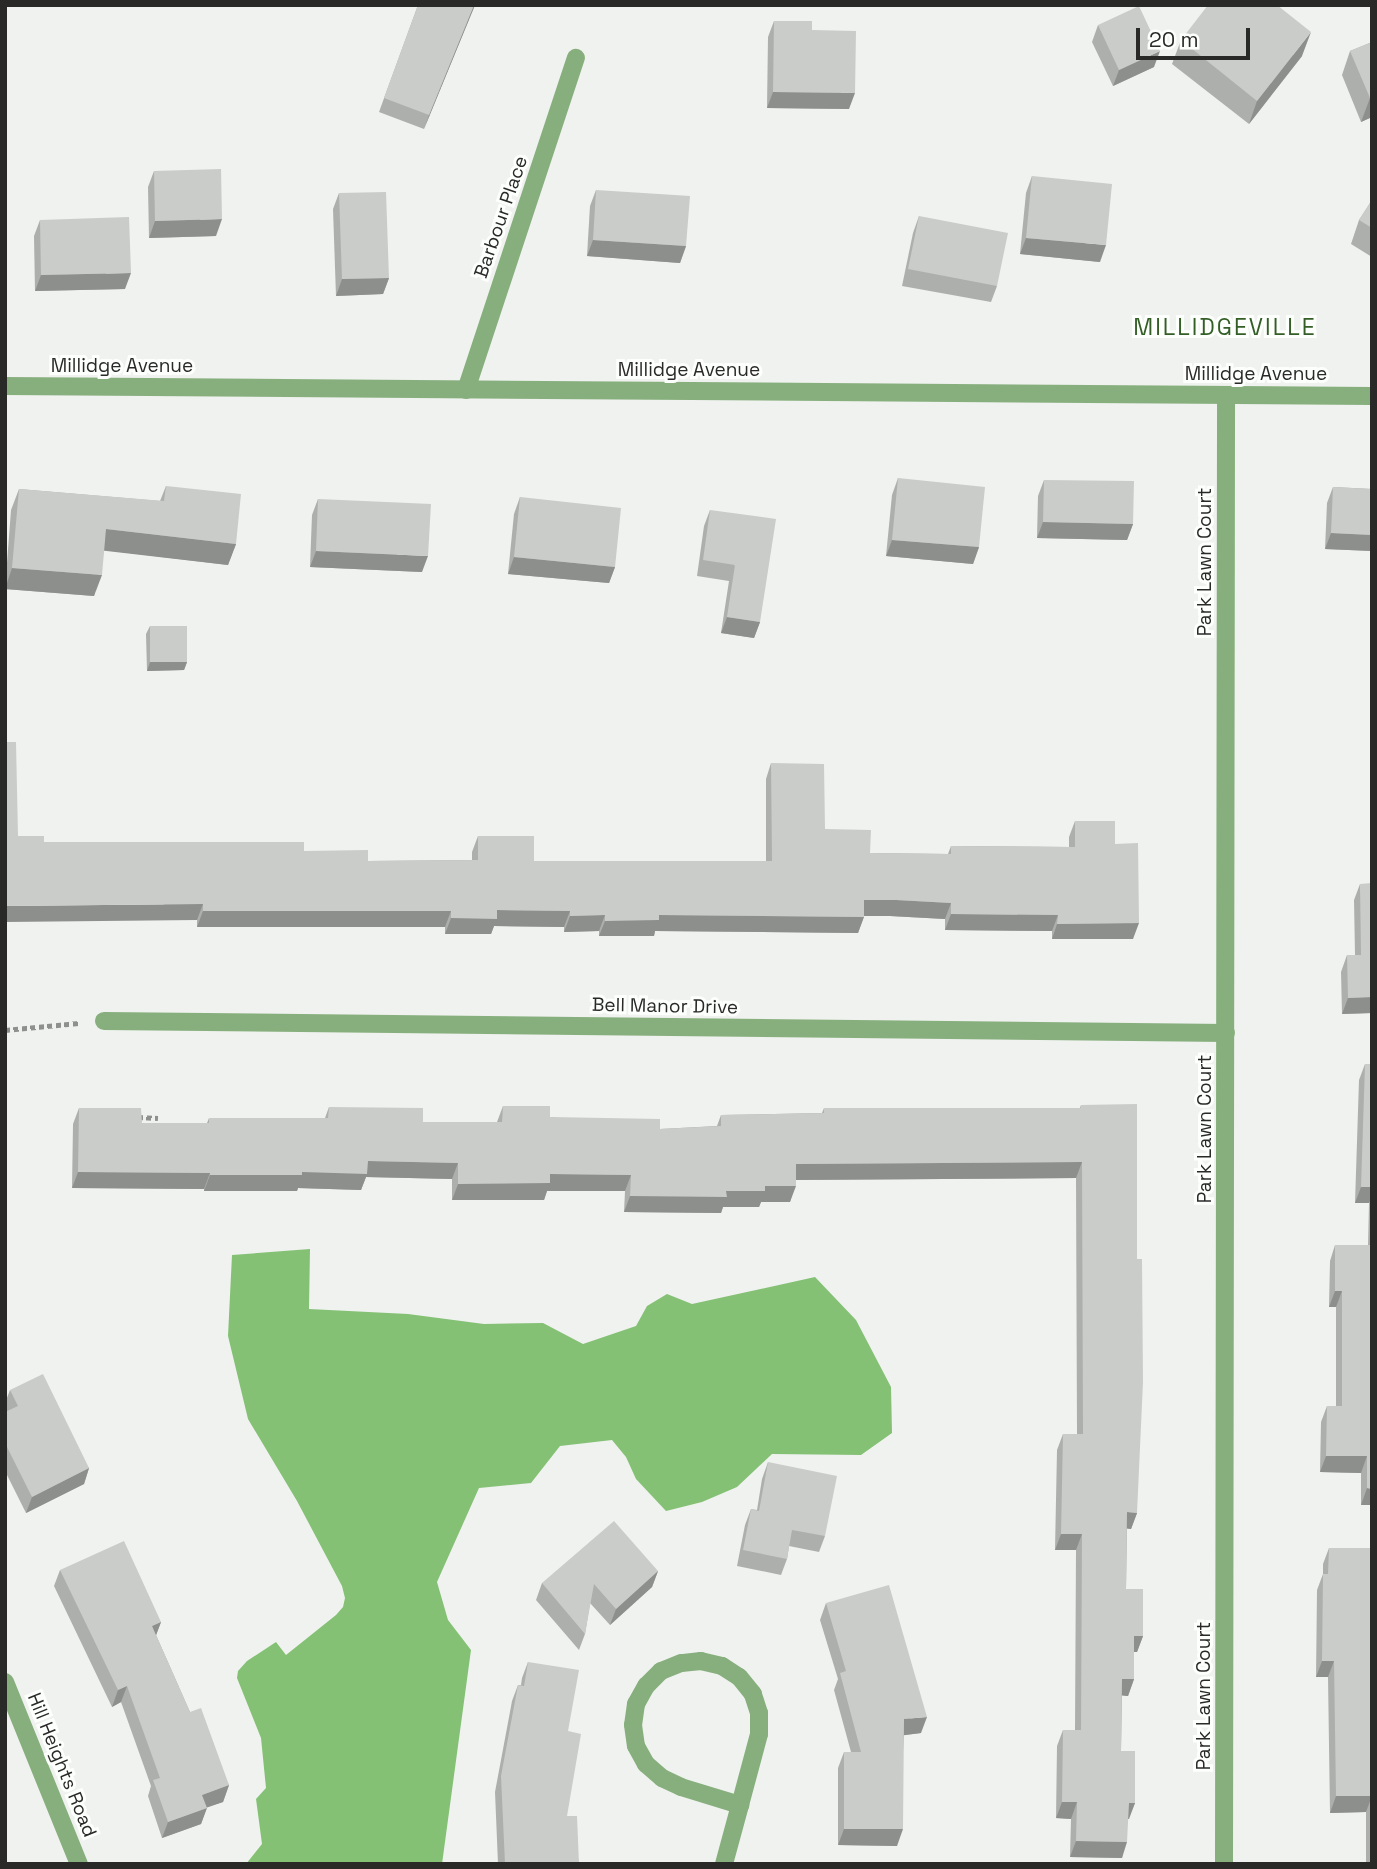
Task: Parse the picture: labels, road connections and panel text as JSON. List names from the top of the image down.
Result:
{
  "streets": {
    "street": [
      "Barbour Place",
      "Millidge Avenue",
      "Park Lawn Court",
      "Bell Manor Drive",
      "Hill Heights Road"
    ]
  },
  "crossings": [
    ["Barbour Place", "Millidge Avenue"],
    ["Millidge Avenue", "Park Lawn Court"],
    ["Park Lawn Court", "Bell Manor Drive"]
  ],
  "districts": ["MILLIDGEVILLE"],
  "scale_bar": "20 m"
}
